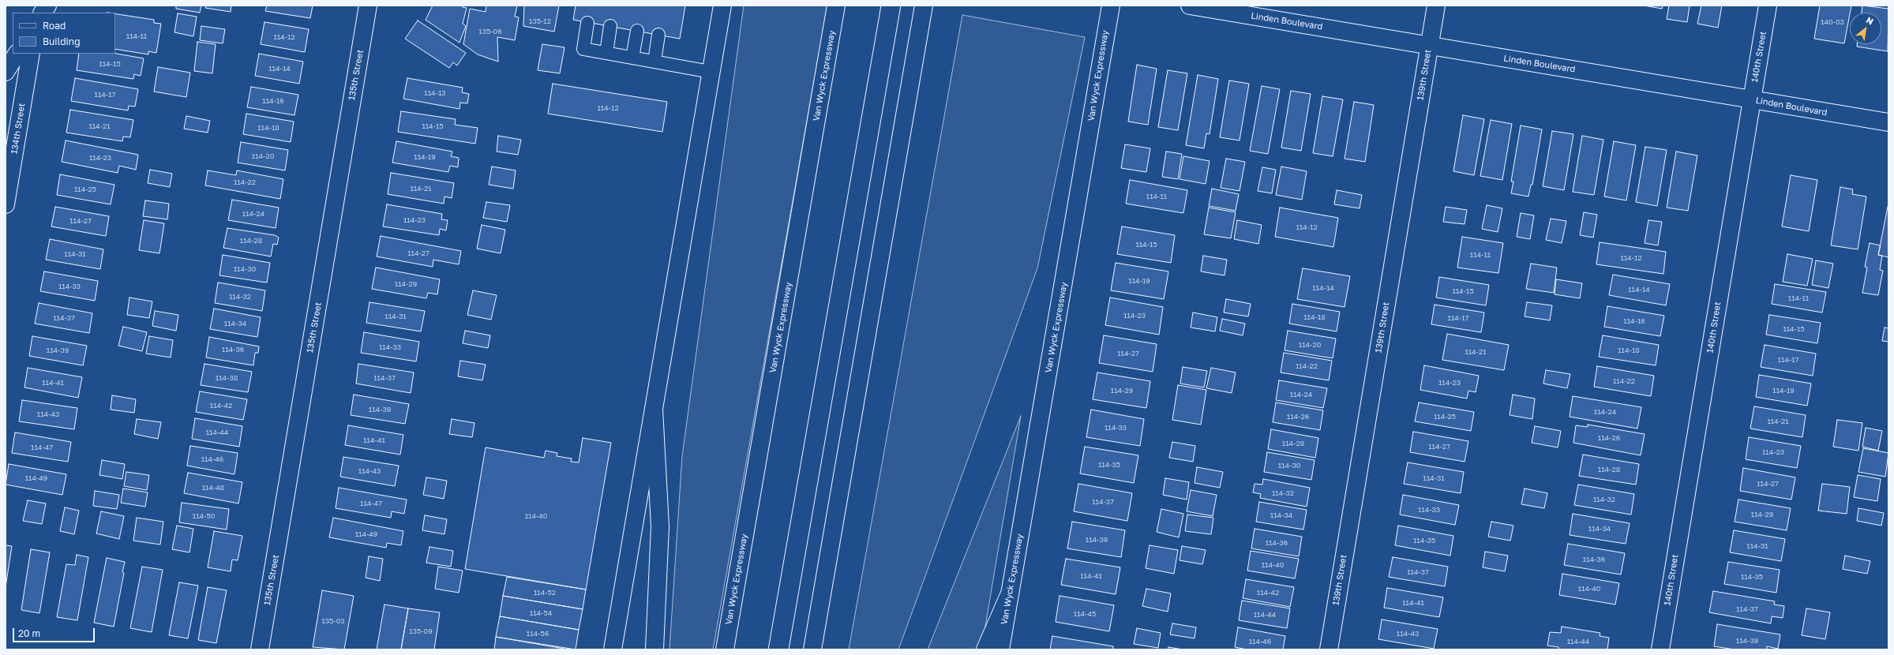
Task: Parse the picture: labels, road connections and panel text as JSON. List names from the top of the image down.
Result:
{
  "streets": {
    "main road": [
      "Linden Boulevard",
      "140th Street",
      "135th Street",
      "139th Street",
      "Van Wyck Expressway",
      "134th Street"
    ]
  },
  "crossings": [
    ["Linden Boulevard", "140th Street"],
    ["Linden Boulevard", "139th Street"]
  ],
  "house_numbers": [
    "135-12",
    "140-03",
    "135-06",
    "114-11",
    "114-12",
    "114-15",
    "114-14",
    "114-13",
    "114-17",
    "114-16",
    "114-12",
    "114-21",
    "114-15",
    "114-18",
    "114-20",
    "114-19",
    "114-23",
    "114-22",
    "114-21",
    "114-25",
    "114-11",
    "114-24",
    "114-23",
    "114-27",
    "114-12",
    "114-28",
    "114-15",
    "114-27",
    "114-31",
    "114-11",
    "114-12",
    "114-30",
    "114-19",
    "114-29",
    "114-33",
    "114-14",
    "114-14",
    "114-15",
    "114-32",
    "114-11",
    "114-23",
    "114-31",
    "114-18",
    "114-37",
    "114-17",
    "114-16",
    "114-34",
    "114-15",
    "114-20",
    "114-33",
    "114-36",
    "114-39",
    "114-18",
    "114-21",
    "114-27",
    "114-17",
    "114-22",
    "114-38",
    "114-37",
    "114-22",
    "114-41",
    "114-23",
    "114-29",
    "114-19",
    "114-24",
    "114-42",
    "114-39",
    "114-24",
    "114-43",
    "114-26",
    "114-25",
    "114-21",
    "114-33",
    "114-44",
    "114-26",
    "114-41",
    "114-28",
    "114-27",
    "114-47",
    "114-23",
    "114-46",
    "114-35",
    "114-30",
    "114-28",
    "114-43",
    "114-49",
    "114-31",
    "114-27",
    "114-48",
    "114-32",
    "114-32",
    "114-37",
    "114-47",
    "114-33",
    "114-29",
    "114-34",
    "114-50",
    "114-40",
    "114-34",
    "114-49",
    "114-39",
    "114-35",
    "114-36",
    "114-31",
    "114-36",
    "114-40",
    "114-37",
    "114-41",
    "114-35",
    "114-40",
    "114-52",
    "114-42",
    "114-41",
    "114-37",
    "114-54",
    "114-45",
    "114-44",
    "135-03",
    "135-09",
    "114-56",
    "114-43",
    "114-39",
    "114-46",
    "114-44"
  ],
  "legend": ["Road", "Building"],
  "scale_bar": "20 m",
  "north": "top right"
}
